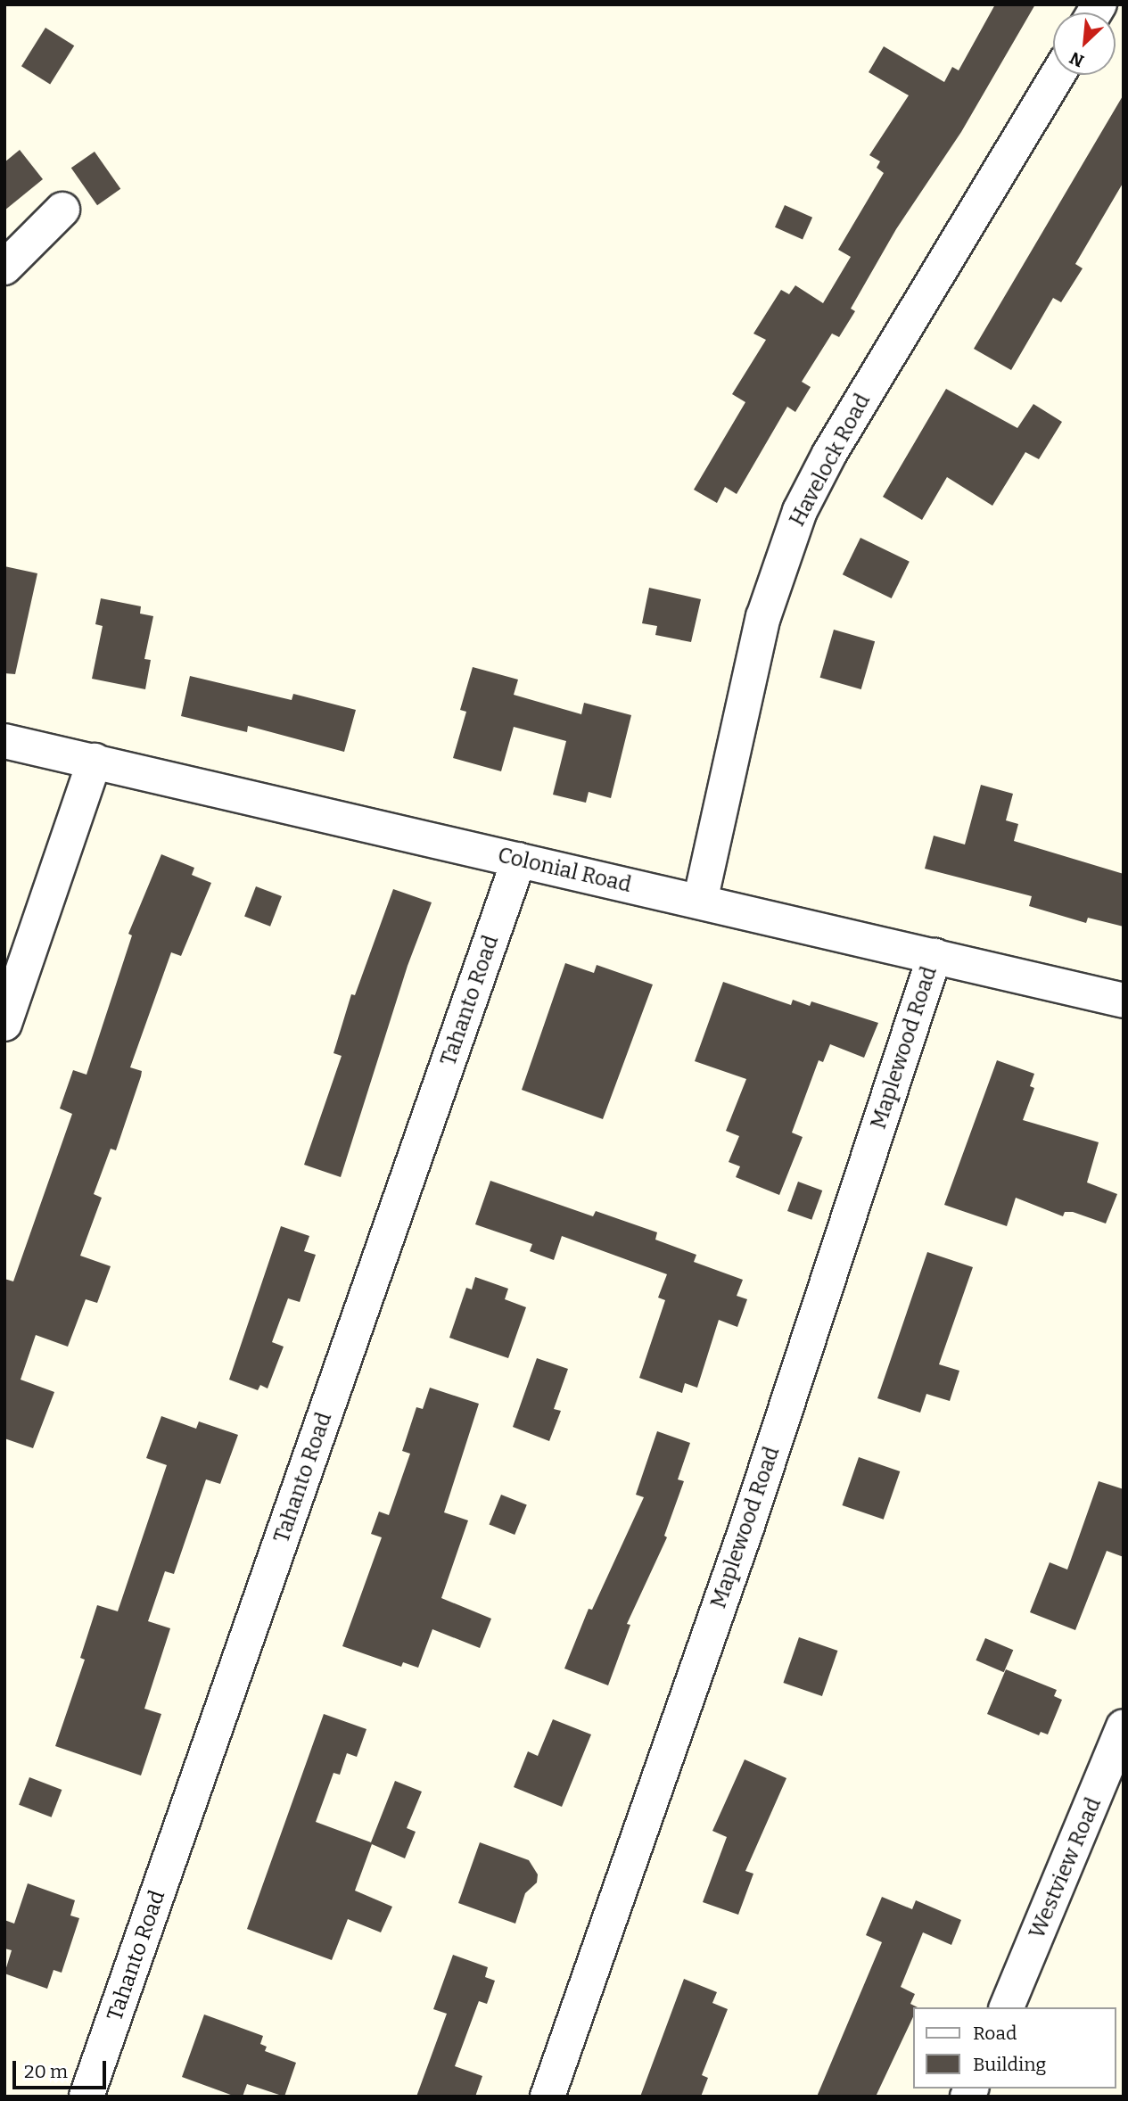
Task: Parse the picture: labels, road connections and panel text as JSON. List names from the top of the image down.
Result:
{
  "streets": {
    "street": [
      "Havelock Road",
      "Colonial Road",
      "Tahanto Road",
      "Maplewood Road",
      "Westview Road"
    ]
  },
  "crossings": [
    ["Havelock Road", "Colonial Road"],
    ["Colonial Road", "Tahanto Road"],
    ["Colonial Road", "Maplewood Road"]
  ],
  "legend": ["Road", "Building"],
  "scale_bar": "20 m",
  "north": "bottom left"
}
